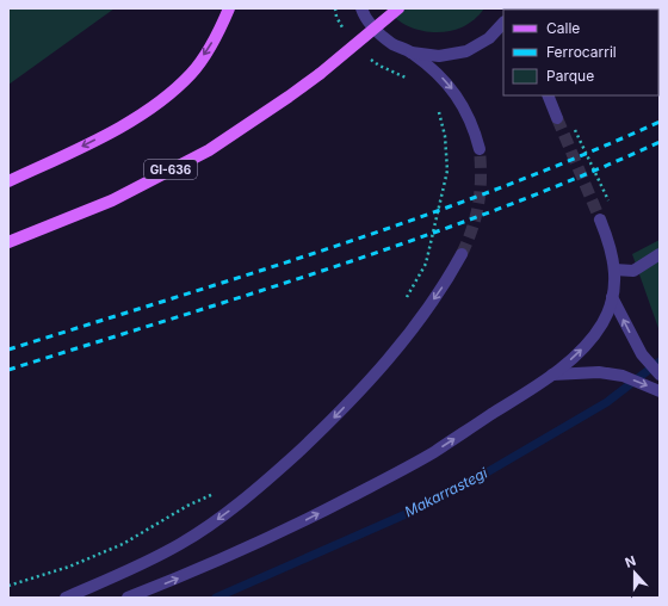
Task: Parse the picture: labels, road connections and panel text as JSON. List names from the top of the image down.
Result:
{
  "streets": {
    "main road": ["GI-636"]
  },
  "water": ["Makarrastegi"],
  "legend": ["Calle", "Ferrocarril", "Parque"],
  "north": "top"
}
